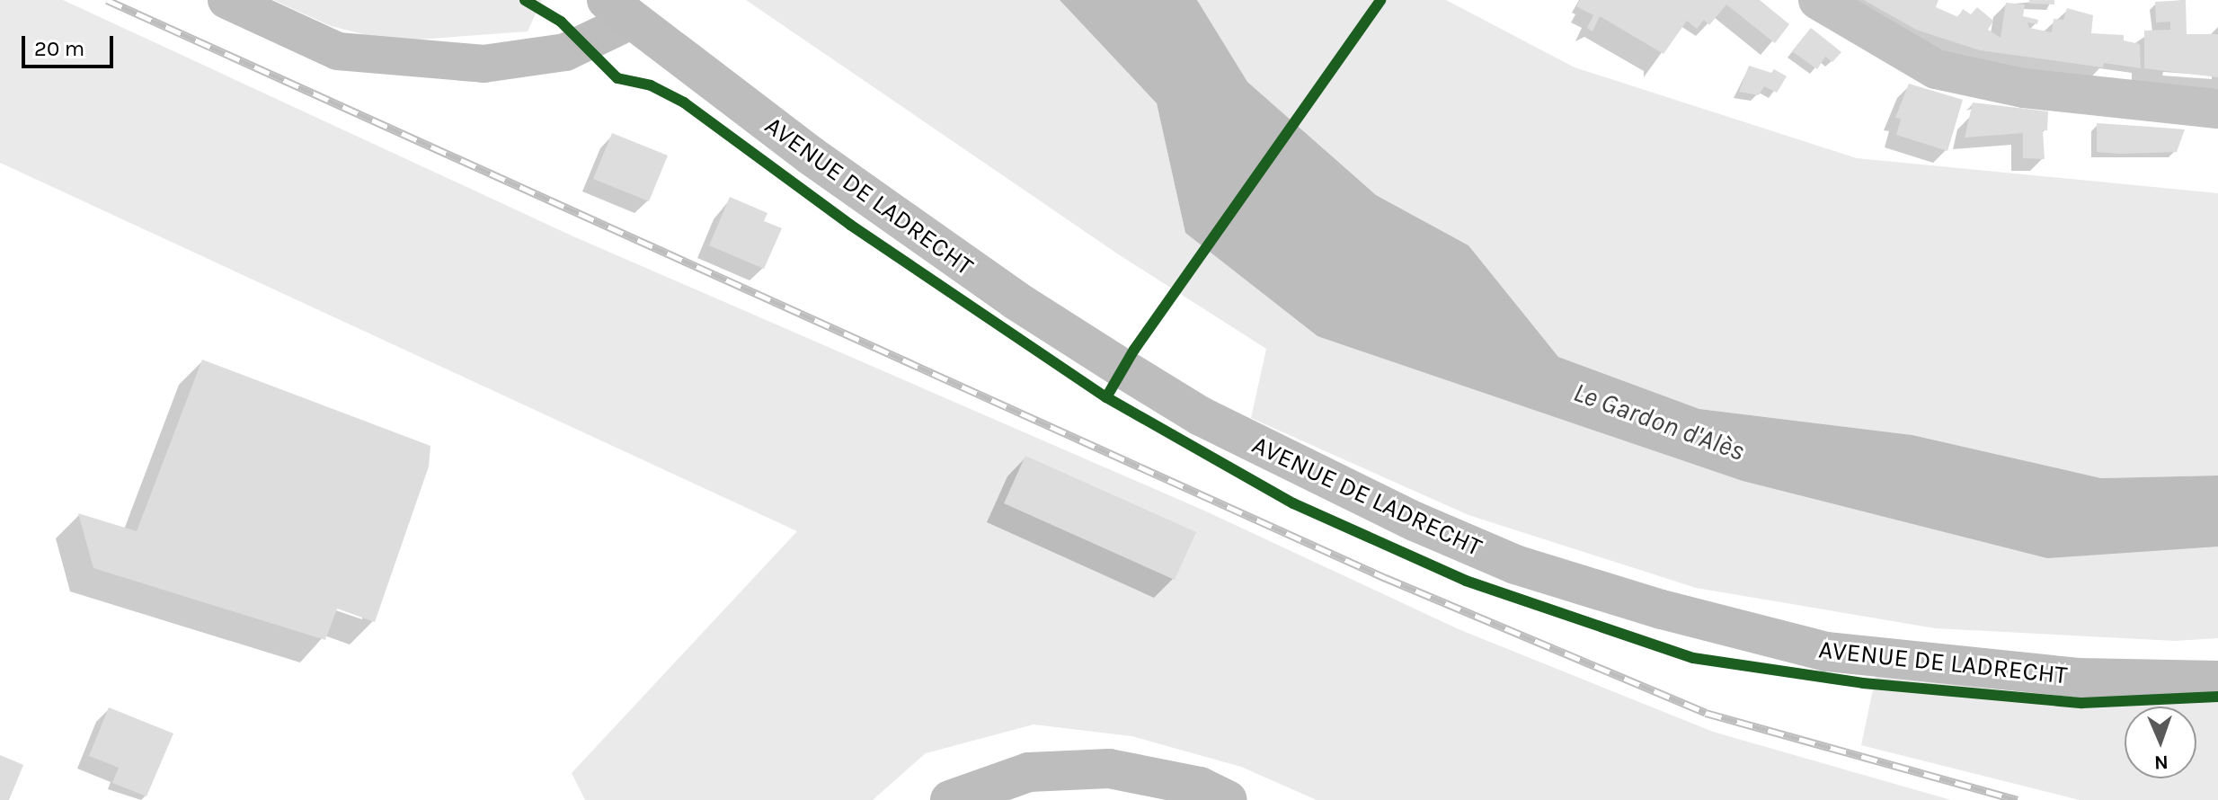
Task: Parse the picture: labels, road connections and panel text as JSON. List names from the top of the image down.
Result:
{
  "streets": {
    "main road": ["AVENUE DE LADRECHT"]
  },
  "water": ["Le Gardon d'Alès"],
  "scale_bar": "20 m",
  "north": "bottom"
}
